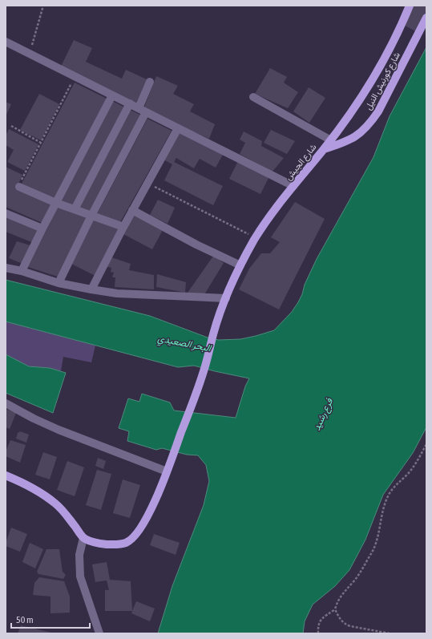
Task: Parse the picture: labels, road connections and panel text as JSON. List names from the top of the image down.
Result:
{
  "streets": {
    "main road": ["شارع كورنيش النيل", "شارع الجيش"]
  },
  "crossings": [
    ["شارع كورنيش النيل", "شارع الجيش"]
  ],
  "water": ["البحر الصعيدي", "فرع رشيد"],
  "scale_bar": "50 m"
}
